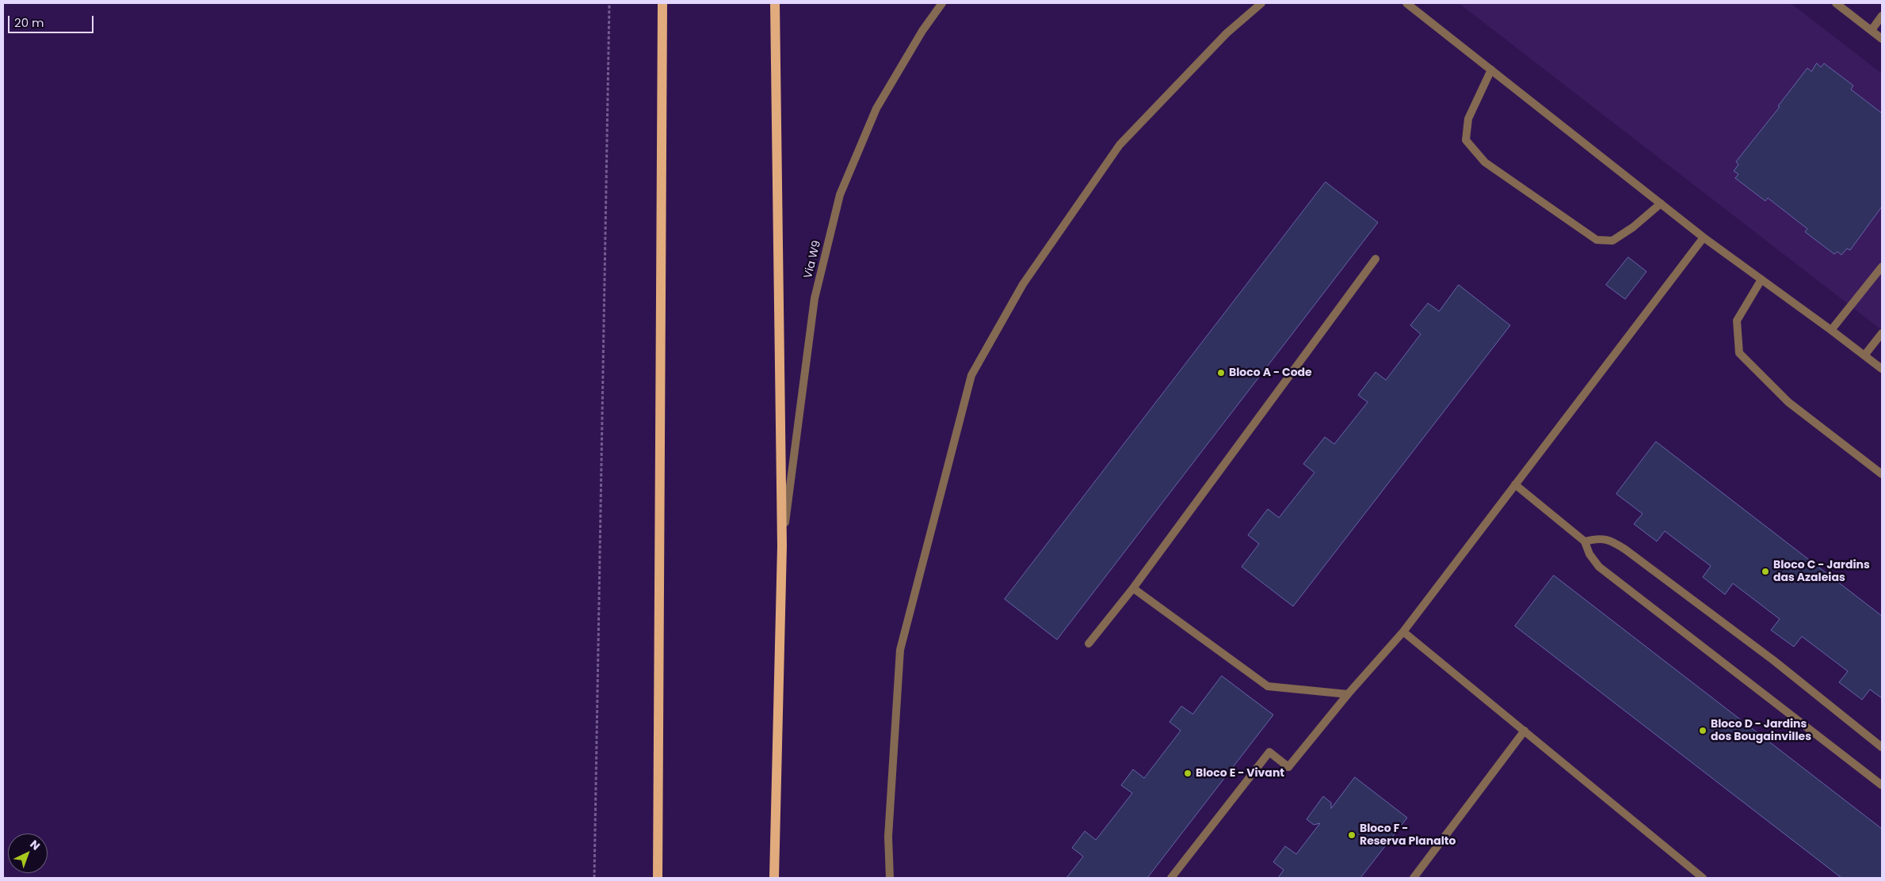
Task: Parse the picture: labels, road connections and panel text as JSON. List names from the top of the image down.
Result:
{
  "streets": {
    "street": ["Via W9"]
  },
  "places": [
    "Bloco A - Code",
    "Bloco C - Jardins das Azaleias",
    "Bloco D - Jardins dos Bougainvilles",
    "Bloco E - Vivant",
    "Bloco F - Reserva Planalto"
  ],
  "scale_bar": "20 m",
  "north": "top right"
}
